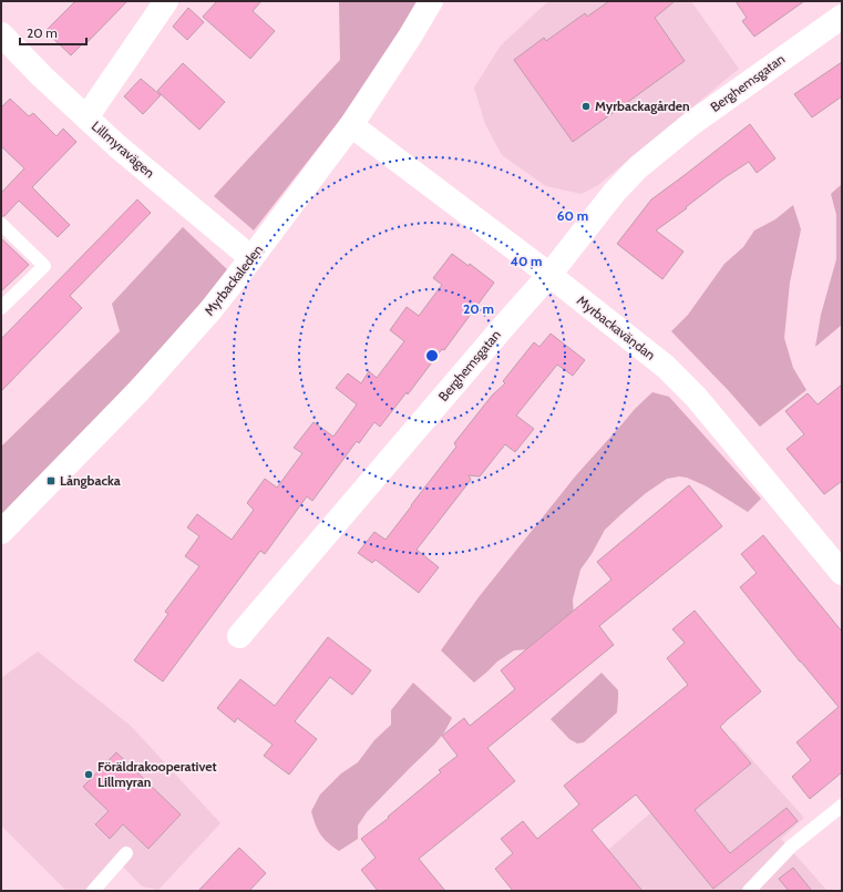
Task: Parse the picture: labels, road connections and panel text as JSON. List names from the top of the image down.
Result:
{
  "streets": {
    "street": [
      "Berghemsgatan",
      "Lillmyravägen",
      "Myrbackaleden",
      "Myrbackavändan"
    ]
  },
  "crossings": [
    ["Berghemsgatan", "Myrbackavändan"],
    ["Lillmyravägen", "Myrbackaleden"],
    ["Myrbackaleden", "Myrbackavändan"]
  ],
  "places": {
    "other": ["Myrbackagården", "Föräldrakooperativet Lillmyran"],
    "transit": ["Långbacka"]
  },
  "scale_bar": "20 m",
  "rings": ["60 m", "40 m", "20 m"]
}
